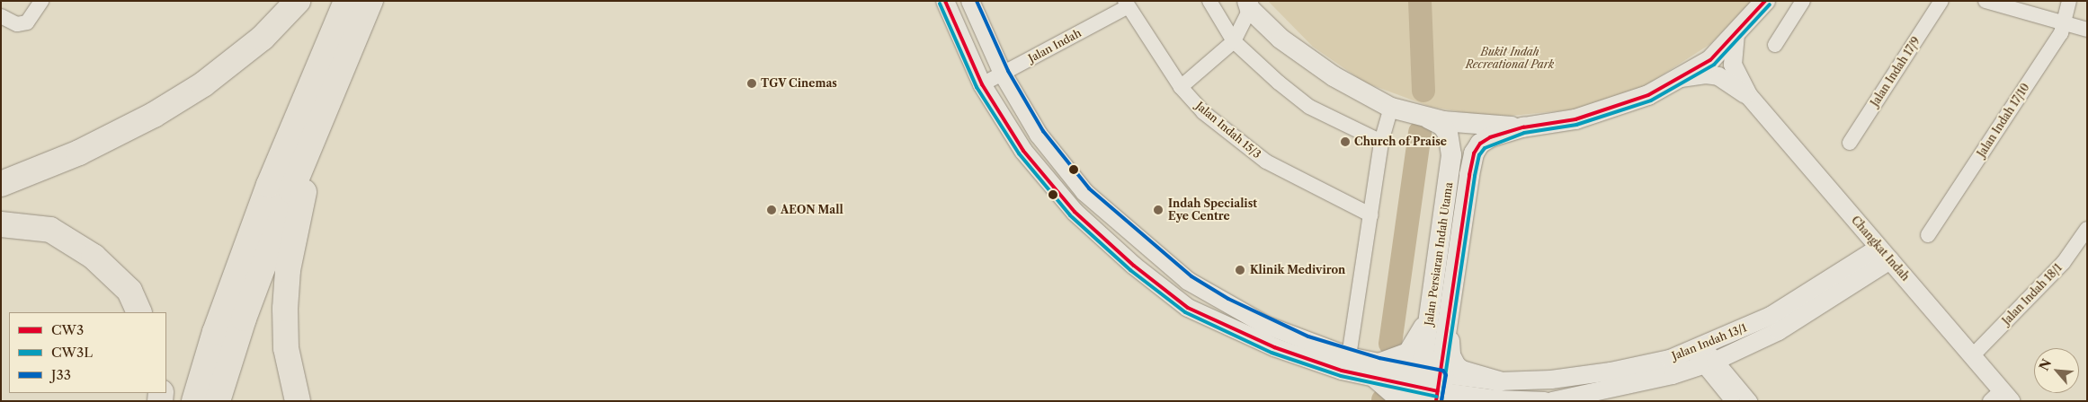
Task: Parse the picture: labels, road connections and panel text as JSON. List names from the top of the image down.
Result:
{
  "streets": {
    "main road": ["Jalan Persiaran Indah Utama"],
    "street": [
      "Jalan Indah",
      "Jalan Indah 17/9",
      "Jalan Indah 17/10",
      "Jalan Indah 15/3",
      "Changkat Indah",
      "Jalan Indah 18/1",
      "Jalan Indah 13/1"
    ]
  },
  "crossings": [
    ["Jalan Indah", "Jalan Indah 15/3"],
    ["Changkat Indah", "Jalan Persiaran Indah Utama"],
    ["Changkat Indah", "Jalan Indah 18/1"],
    ["Changkat Indah", "Jalan Indah 13/1"],
    ["Jalan Persiaran Indah Utama", "Jalan Indah 13/1"]
  ],
  "parks": ["Bukit Indah Recreational Park"],
  "places": [
    "TGV Cinemas",
    "Church of Praise",
    "AEON Mall",
    "Indah Specialist Eye Centre",
    "Klinik Mediviron"
  ],
  "lines": ["transit line CW3", "transit line J33", "transit line CW3L"],
  "legend": ["CW3", "CW3L", "J33"],
  "north": "top left"
}
